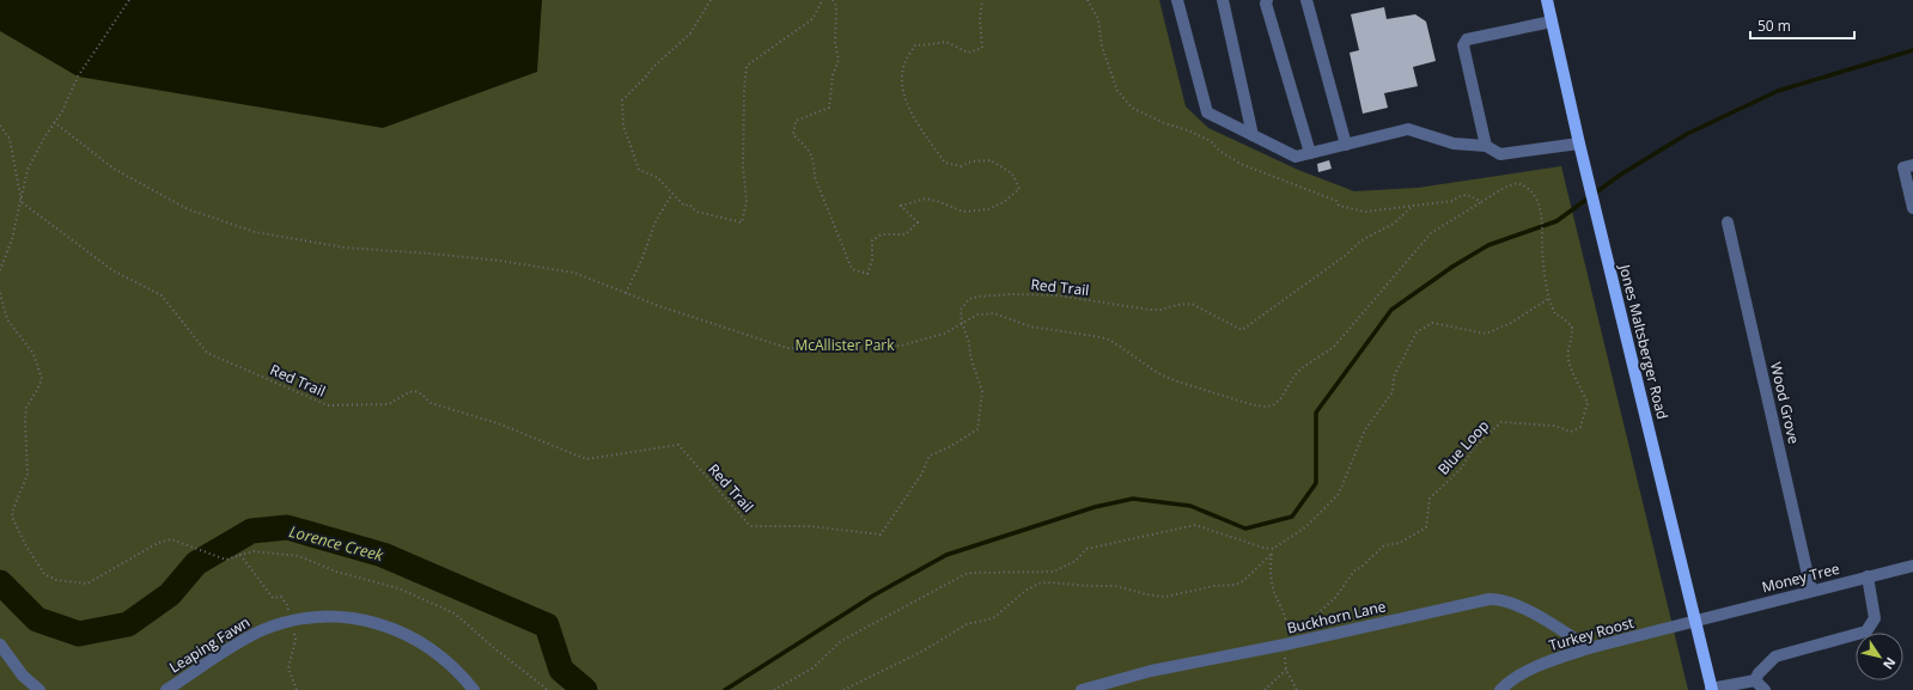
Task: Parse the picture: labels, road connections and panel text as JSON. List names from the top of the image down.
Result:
{
  "streets": {
    "main road": ["Jones Maltsberger Road"],
    "street": [
      "Wood Grove",
      "Money Tree",
      "Buckhorn Lane",
      "Turkey Roost",
      "Leaping Fawn"
    ],
    "path": ["Red Trail", "Blue Loop"]
  },
  "crossings": [
    ["Jones Maltsberger Road", "Money Tree"],
    ["Jones Maltsberger Road", "Turkey Roost"],
    ["Wood Grove", "Money Tree"],
    ["Blue Loop", "Buckhorn Lane"],
    ["Money Tree", "Turkey Roost"],
    ["Buckhorn Lane", "Turkey Roost"]
  ],
  "water": ["Lorence Creek"],
  "parks": ["McAllister Park"],
  "scale_bar": "50 m",
  "north": "bottom right"
}
